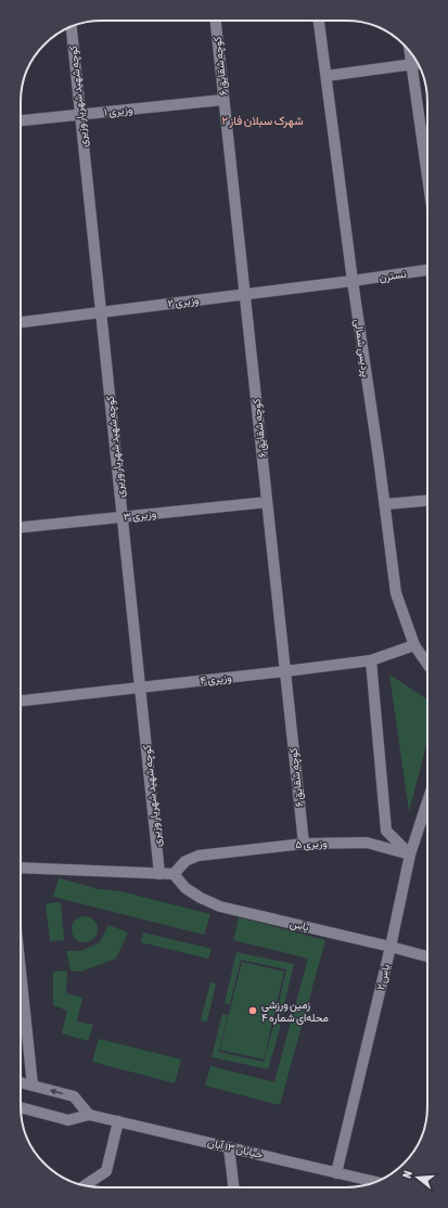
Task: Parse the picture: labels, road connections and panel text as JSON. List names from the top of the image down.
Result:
{
  "streets": {
    "street": [
      "کوچه شقایق ۶",
      "کوچه شهید شهریار وزیری",
      "وزیری ۱",
      "نسترن",
      "وزیری ۲",
      "پردیس شمالی",
      "وزیری ۳",
      "وزیری ۴",
      "وزیری ۵",
      "یاس",
      "یاس ۲",
      "خیابان ۱۳ آبان"
    ]
  },
  "crossings": [
    ["کوچه شقایق ۶", "وزیری ۱"],
    ["کوچه شقایق ۶", "وزیری ۲"],
    ["کوچه شقایق ۶", "وزیری ۳"],
    ["کوچه شقایق ۶", "وزیری ۴"],
    ["کوچه شقایق ۶", "وزیری ۵"],
    ["کوچه شهید شهریار وزیری", "وزیری ۱"],
    ["کوچه شهید شهریار وزیری", "وزیری ۲"],
    ["کوچه شهید شهریار وزیری", "وزیری ۳"],
    ["کوچه شهید شهریار وزیری", "وزیری ۴"],
    ["نسترن", "وزیری ۲"],
    ["نسترن", "پردیس شمالی"],
    ["وزیری ۲", "پردیس شمالی"],
    ["پردیس شمالی", "وزیری ۴"],
    ["وزیری ۵", "یاس"],
    ["وزیری ۵", "یاس ۲"],
    ["یاس", "یاس ۲"],
    ["یاس ۲", "خیابان ۱۳ آبان"]
  ],
  "districts": ["شهرک سبلان فاز ۲"],
  "places": ["زمین ورزشی محله‌ای شماره ۴"],
  "north": "left"
}
